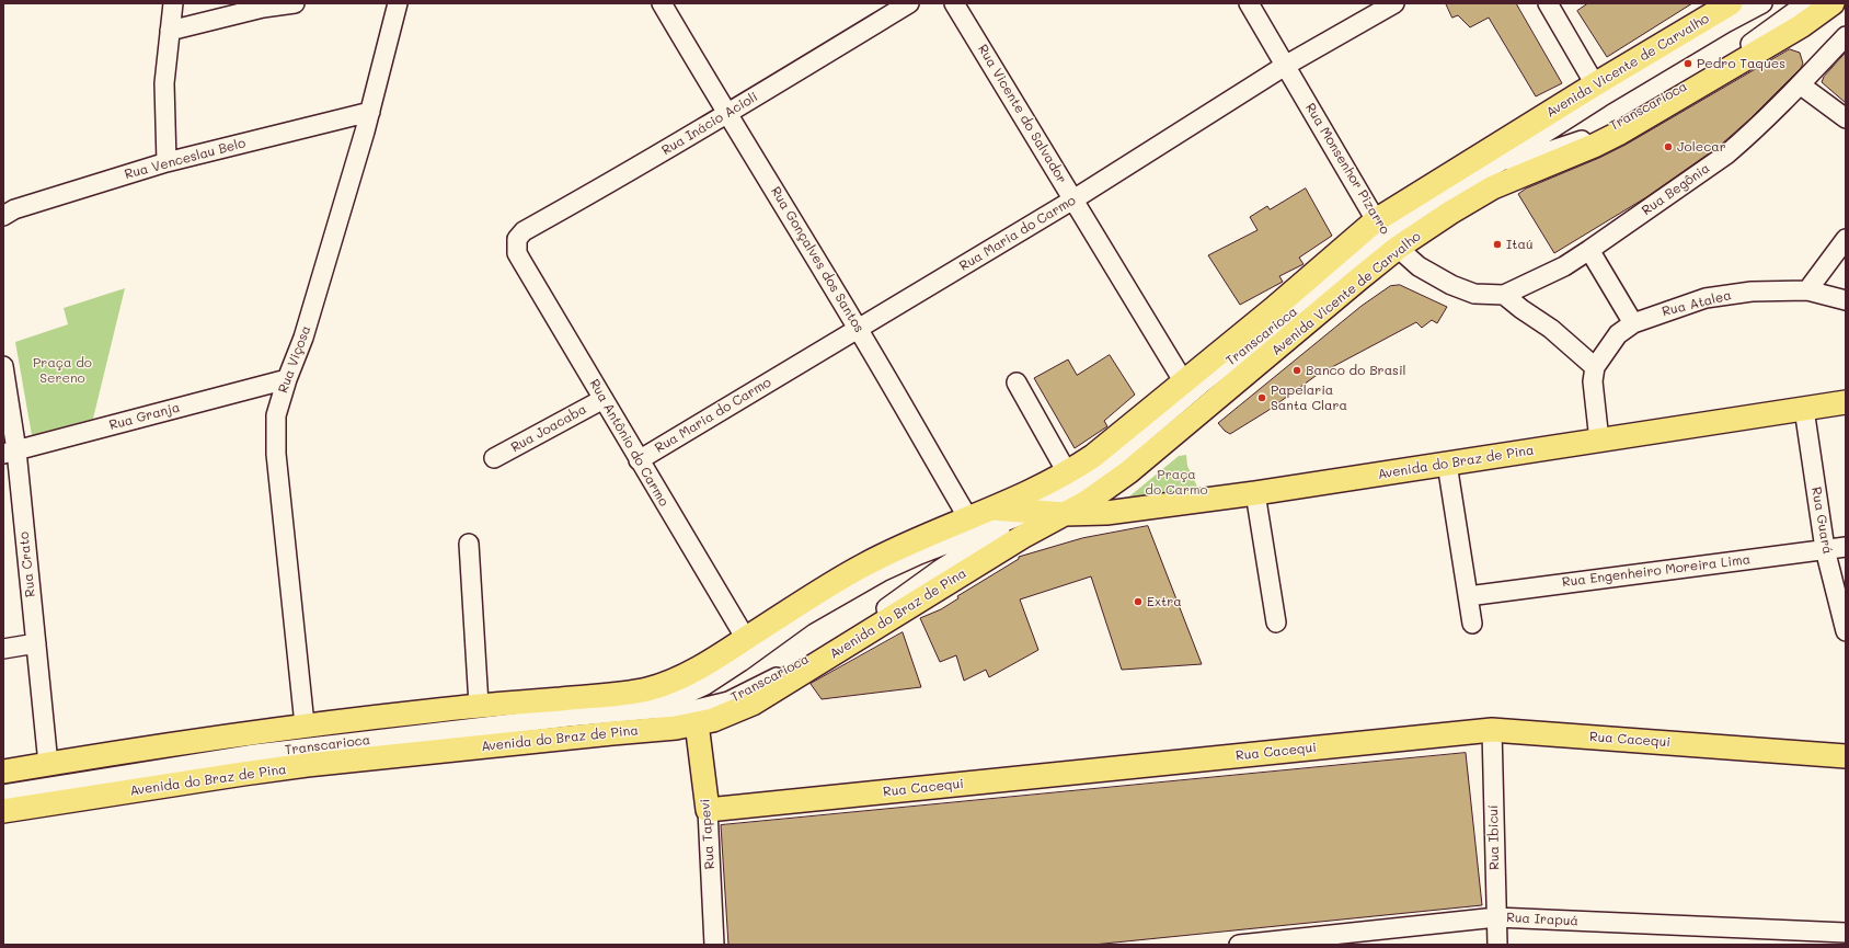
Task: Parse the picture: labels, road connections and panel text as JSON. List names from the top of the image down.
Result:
{
  "streets": {
    "main road": [
      "Avenida Vicente de Carvalho",
      "Avenida do Braz de Pina",
      "Rua Cacequi",
      "Rua Tapevi"
    ],
    "street": [
      "Transcarioca",
      "Rua Vicente do Salvador",
      "Rua Inácio Acioli",
      "Rua Venceslau Belo",
      "Rua Monsenhor Pizarro",
      "Rua Begônia",
      "Rua Maria do Carmo",
      "Rua Gonçalves dos Santos",
      "Rua Atalea",
      "Rua Viçosa",
      "Rua Granja",
      "Rua Joacaba",
      "Rua Antônio do Carmo",
      "Rua Guará",
      "Rua Crato",
      "Rua Engenheiro Moreira Lima",
      "Rua Ibicuí",
      "Rua Irapuá"
    ]
  },
  "crossings": [
    ["Avenida Vicente de Carvalho", "Transcarioca"],
    ["Avenida Vicente de Carvalho", "Rua Vicente do Salvador"],
    ["Avenida Vicente de Carvalho", "Rua Monsenhor Pizarro"],
    ["Avenida Vicente de Carvalho", "Avenida do Braz de Pina"],
    ["Transcarioca", "Rua Monsenhor Pizarro"],
    ["Transcarioca", "Avenida do Braz de Pina"],
    ["Rua Vicente do Salvador", "Rua Maria do Carmo"],
    ["Rua Inácio Acioli", "Rua Gonçalves dos Santos"],
    ["Rua Inácio Acioli", "Rua Antônio do Carmo"],
    ["Rua Venceslau Belo", "Rua Viçosa"],
    ["Rua Monsenhor Pizarro", "Rua Begônia"],
    ["Rua Monsenhor Pizarro", "Rua Maria do Carmo"],
    ["Rua Maria do Carmo", "Rua Gonçalves dos Santos"],
    ["Rua Maria do Carmo", "Rua Antônio do Carmo"],
    ["Rua Gonçalves dos Santos", "Avenida do Braz de Pina"],
    ["Rua Viçosa", "Rua Granja"],
    ["Rua Viçosa", "Avenida do Braz de Pina"],
    ["Rua Granja", "Rua Crato"],
    ["Rua Joacaba", "Rua Antônio do Carmo"],
    ["Rua Antônio do Carmo", "Avenida do Braz de Pina"],
    ["Avenida do Braz de Pina", "Rua Guará"],
    ["Avenida do Braz de Pina", "Rua Crato"],
    ["Avenida do Braz de Pina", "Rua Tapevi"],
    ["Rua Guará", "Rua Engenheiro Moreira Lima"],
    ["Rua Cacequi", "Rua Tapevi"],
    ["Rua Cacequi", "Rua Ibicuí"],
    ["Rua Ibicuí", "Rua Irapuá"]
  ],
  "parks": ["Praça do Sereno", "Praça do Carmo"],
  "places": [
    "Pedro Taques",
    "Jolecar",
    "Itaú",
    "Banco do Brasil",
    "Papelaria Santa Clara",
    "Extra"
  ]
}
